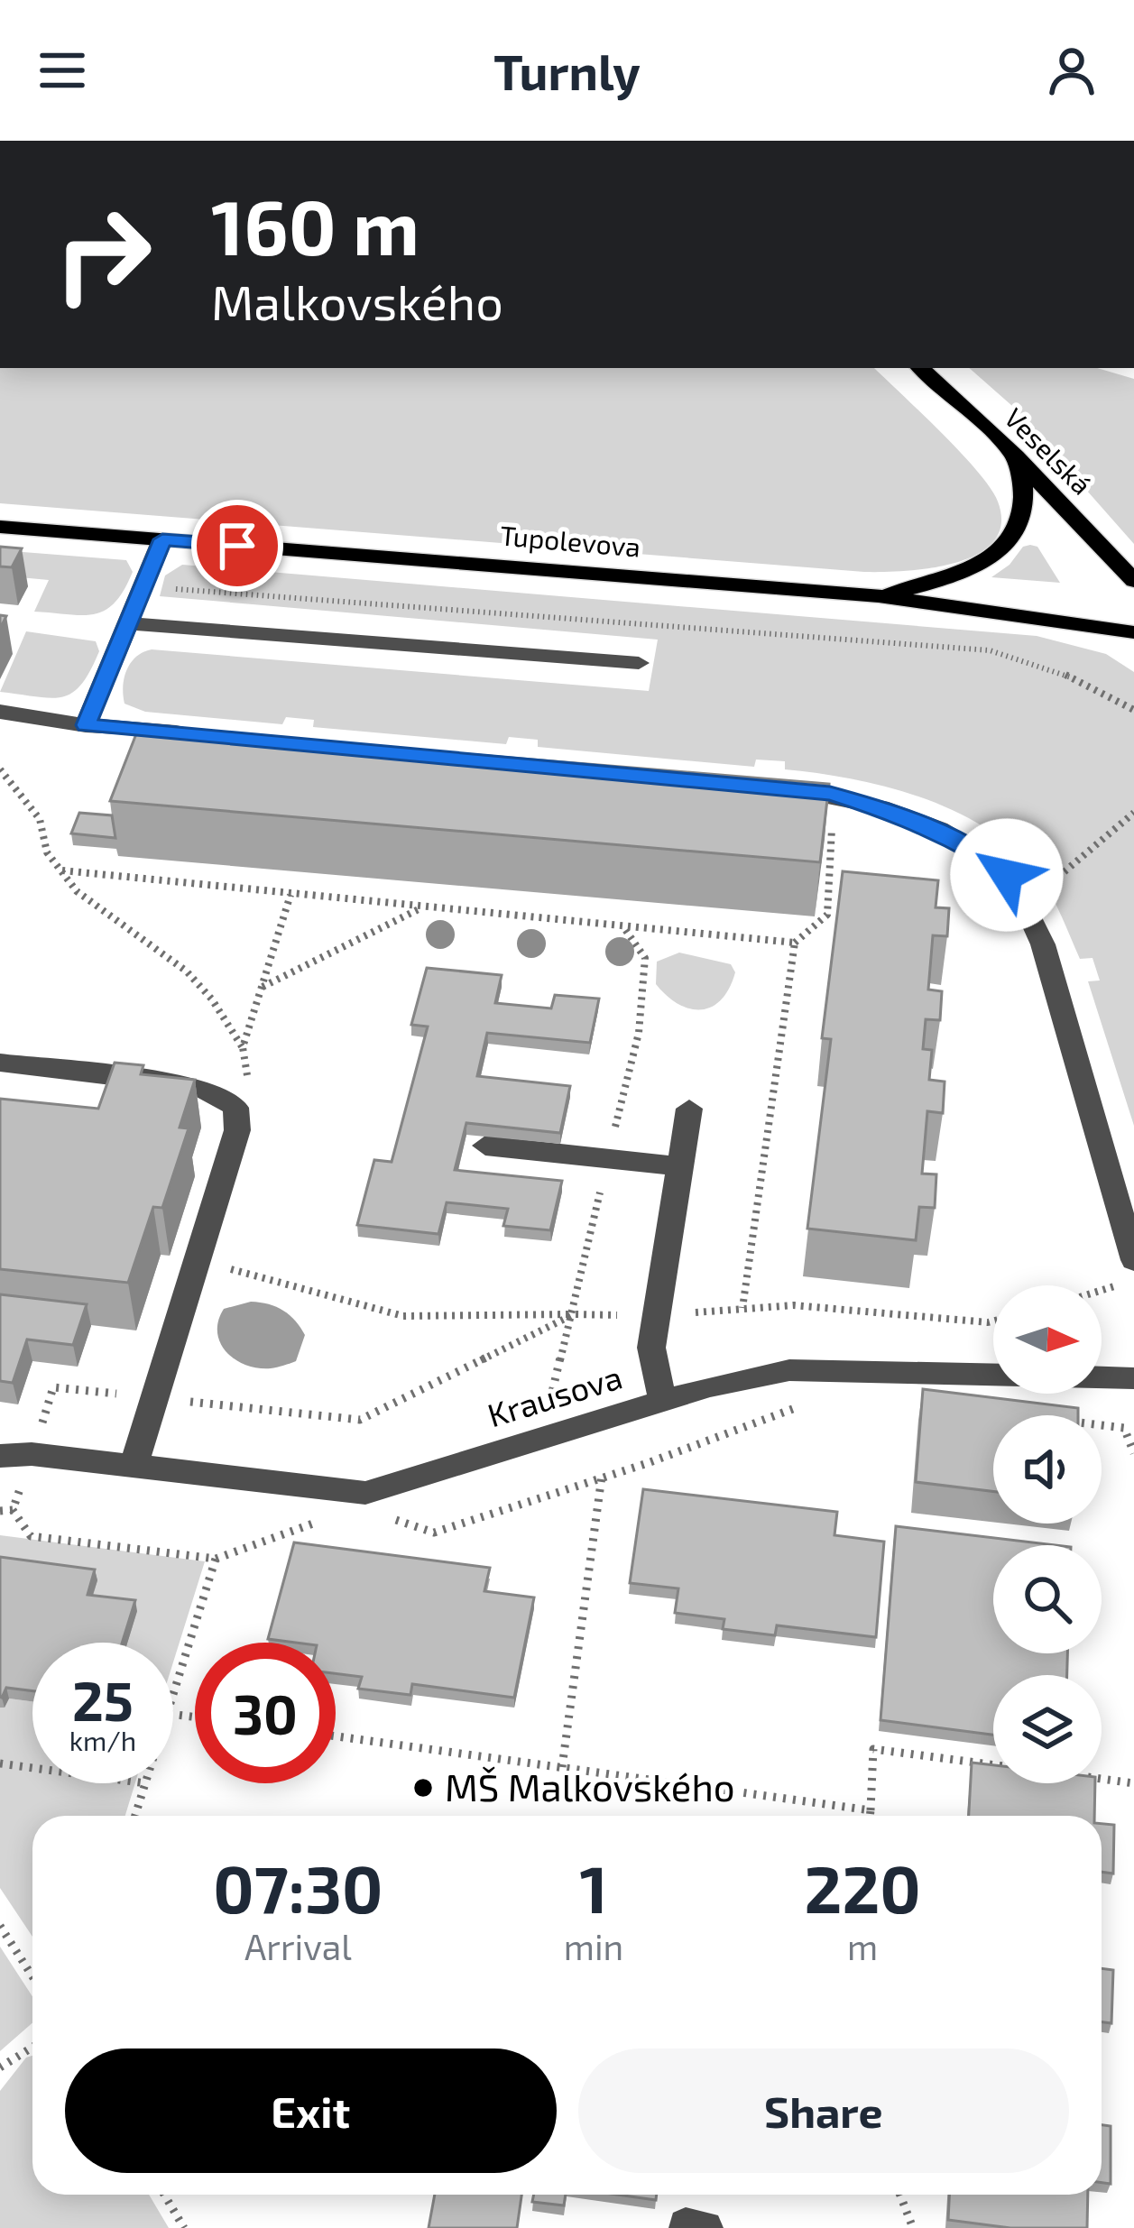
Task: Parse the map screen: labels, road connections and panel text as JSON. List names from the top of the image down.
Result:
{
  "streets": {
    "main road": ["Veselská", "Tupolevova"],
    "street": ["Krausova"]
  },
  "places": ["MŠ Malkovského"],
  "north": "right",
  "page": {
    "header": "Turnly",
    "turn": ["160 m", "Malkovského"],
    "speed": "25 km/h",
    "limit": "30",
    "eta": [
      "07:30",
      "Arrival",
      "1",
      "min",
      "220",
      "m"
    ],
    "buttons": ["Exit", "Share"]
  }
}
